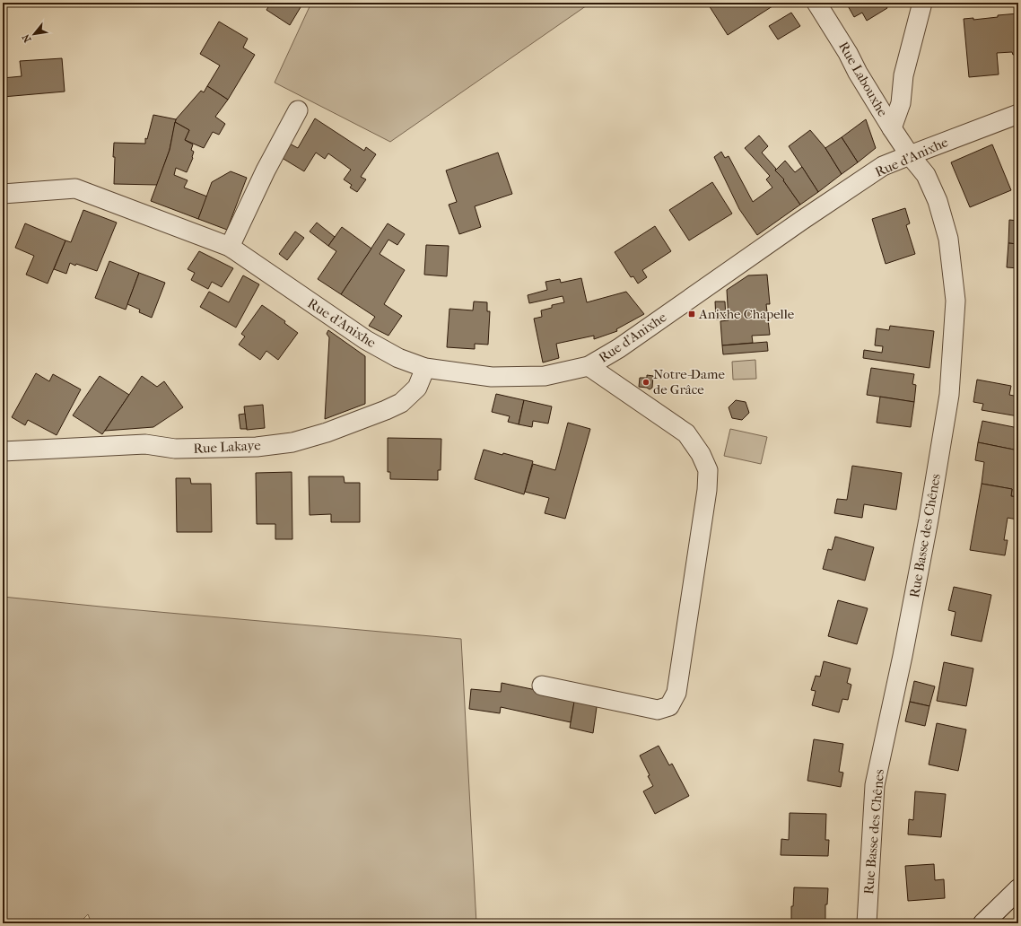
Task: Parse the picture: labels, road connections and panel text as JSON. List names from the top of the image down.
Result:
{
  "streets": {
    "street": [
      "Rue Labouxhe",
      "Rue d'Anixhe",
      "Rue Lakaye",
      "Rue Basse des Chênes"
    ]
  },
  "crossings": [
    ["Rue Labouxhe", "Rue d'Anixhe"],
    ["Rue Labouxhe", "Rue Basse des Chênes"],
    ["Rue d'Anixhe", "Rue Lakaye"],
    ["Rue d'Anixhe", "Rue Basse des Chênes"]
  ],
  "places": {
    "transit": ["Anixhe Chapelle"],
    "other": ["Notre-Dame de Grâce"]
  },
  "north": "bottom left"
}
